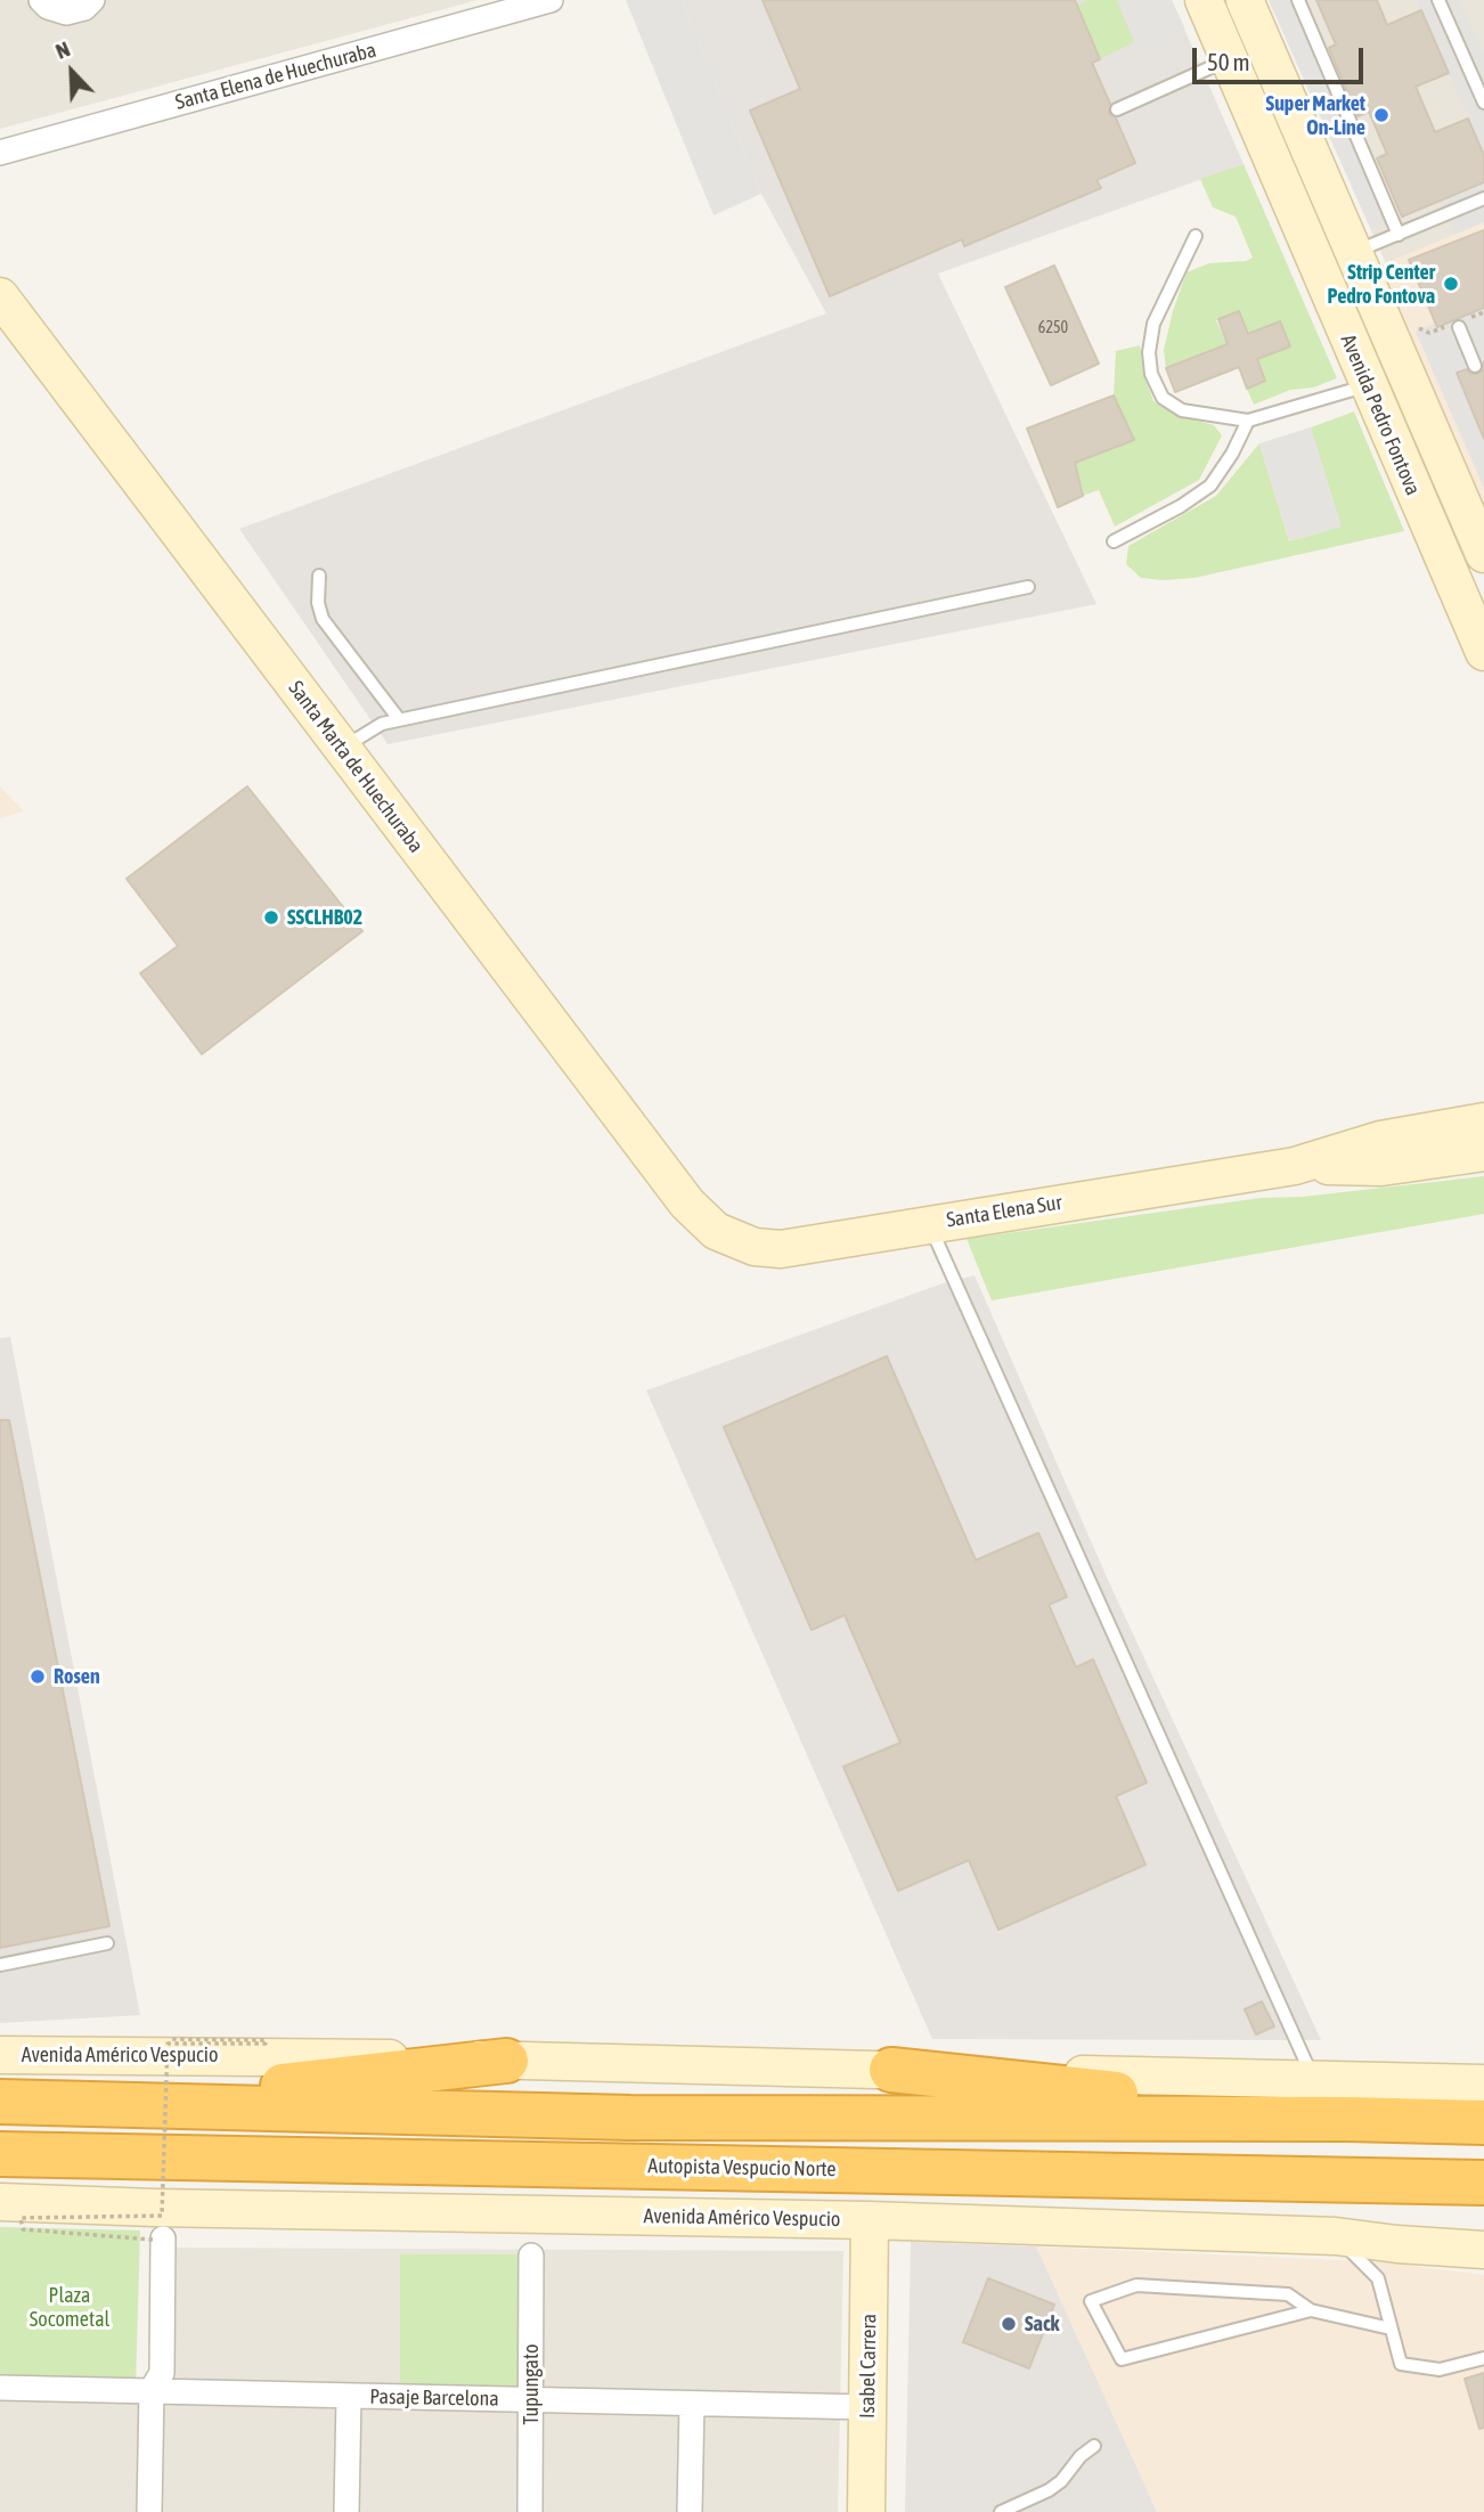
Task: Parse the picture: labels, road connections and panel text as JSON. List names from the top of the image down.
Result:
{
  "streets": {
    "highway": ["Autopista Vespucio Norte"],
    "street": [
      "Santa Elena de Huechuraba",
      "Avenida Pedro Fontova",
      "Santa Marta de Huechuraba",
      "Santa Elena Sur",
      "Avenida Américo Vespucio",
      "Isabel Carrera",
      "Tupungato",
      "Pasaje Barcelona"
    ]
  },
  "crossings": [
    ["Santa Marta de Huechuraba", "Santa Elena Sur"],
    ["Avenida Américo Vespucio", "Isabel Carrera"],
    ["Isabel Carrera", "Pasaje Barcelona"],
    ["Tupungato", "Pasaje Barcelona"]
  ],
  "parks": ["Plaza Socometal"],
  "places": [
    "Super Market On-Line",
    "Strip Center Pedro Fontova",
    "SSCLHB02",
    "Rosen",
    "Sack"
  ],
  "house_numbers": ["6250"],
  "scale_bar": "50 m",
  "north": "top left"
}
